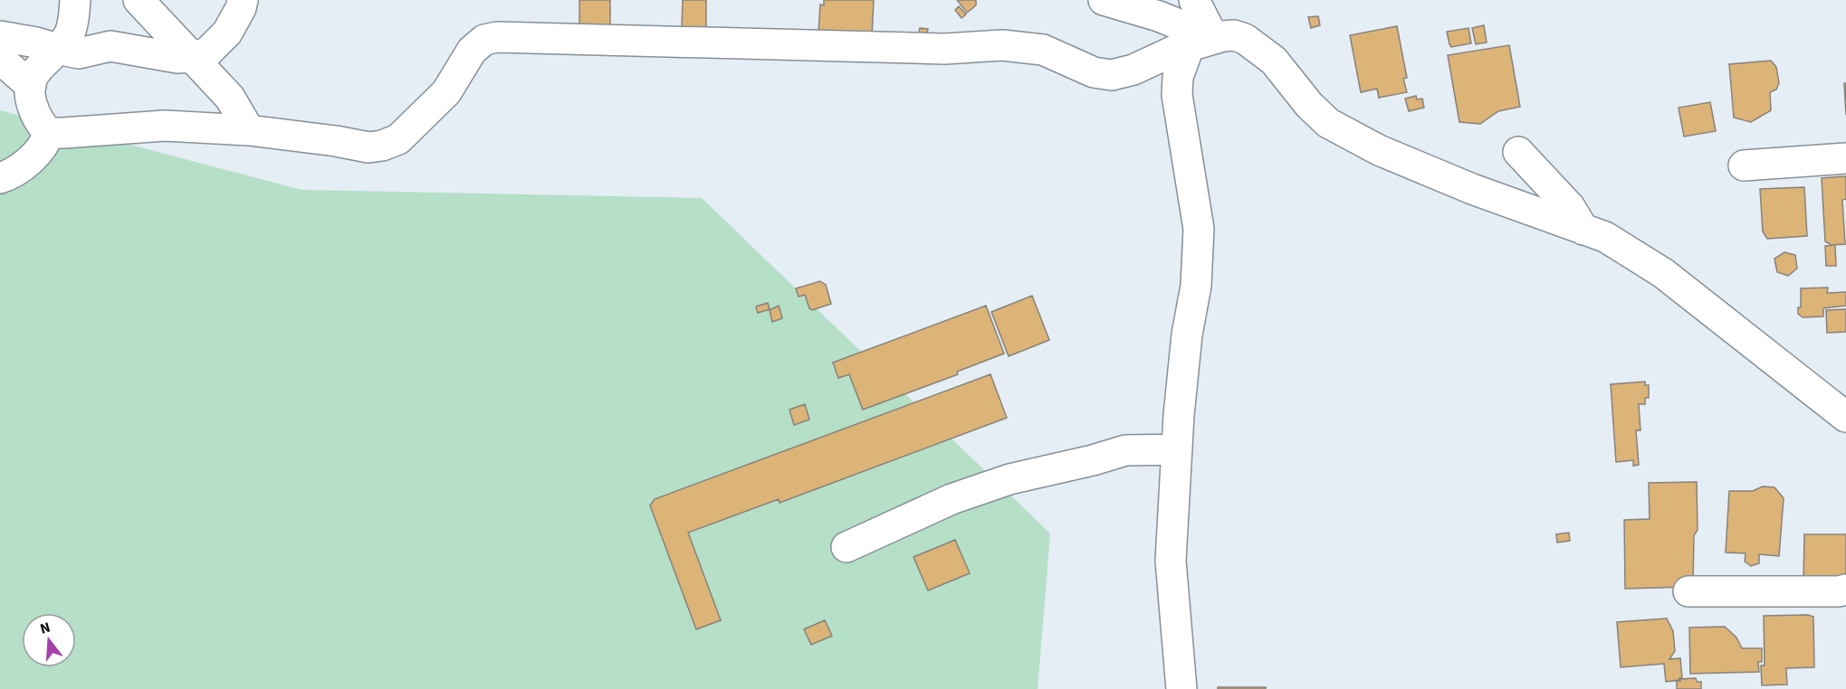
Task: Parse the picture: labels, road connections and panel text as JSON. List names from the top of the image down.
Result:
{
  "north": "top"
}
